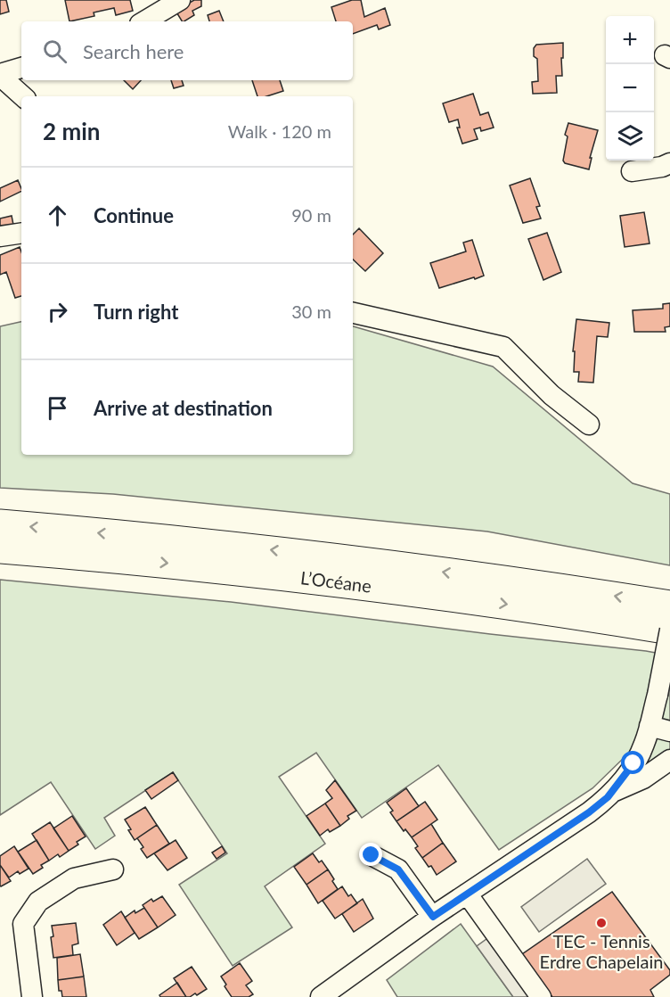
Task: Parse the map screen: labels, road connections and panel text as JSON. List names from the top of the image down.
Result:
{
  "streets": {
    "highway": ["L’Océane"]
  },
  "places": ["TEC - Tennis Erdre Chapelain"],
  "page": {
    "map_buttons": ["+", "−"],
    "search": "Search here",
    "heading": ["2 min", "Walk · 120 m"],
    "list": [
      ["Continue", "90 m"],
      ["Turn right", "30 m"],
      "Arrive at destination"
    ]
  }
}
